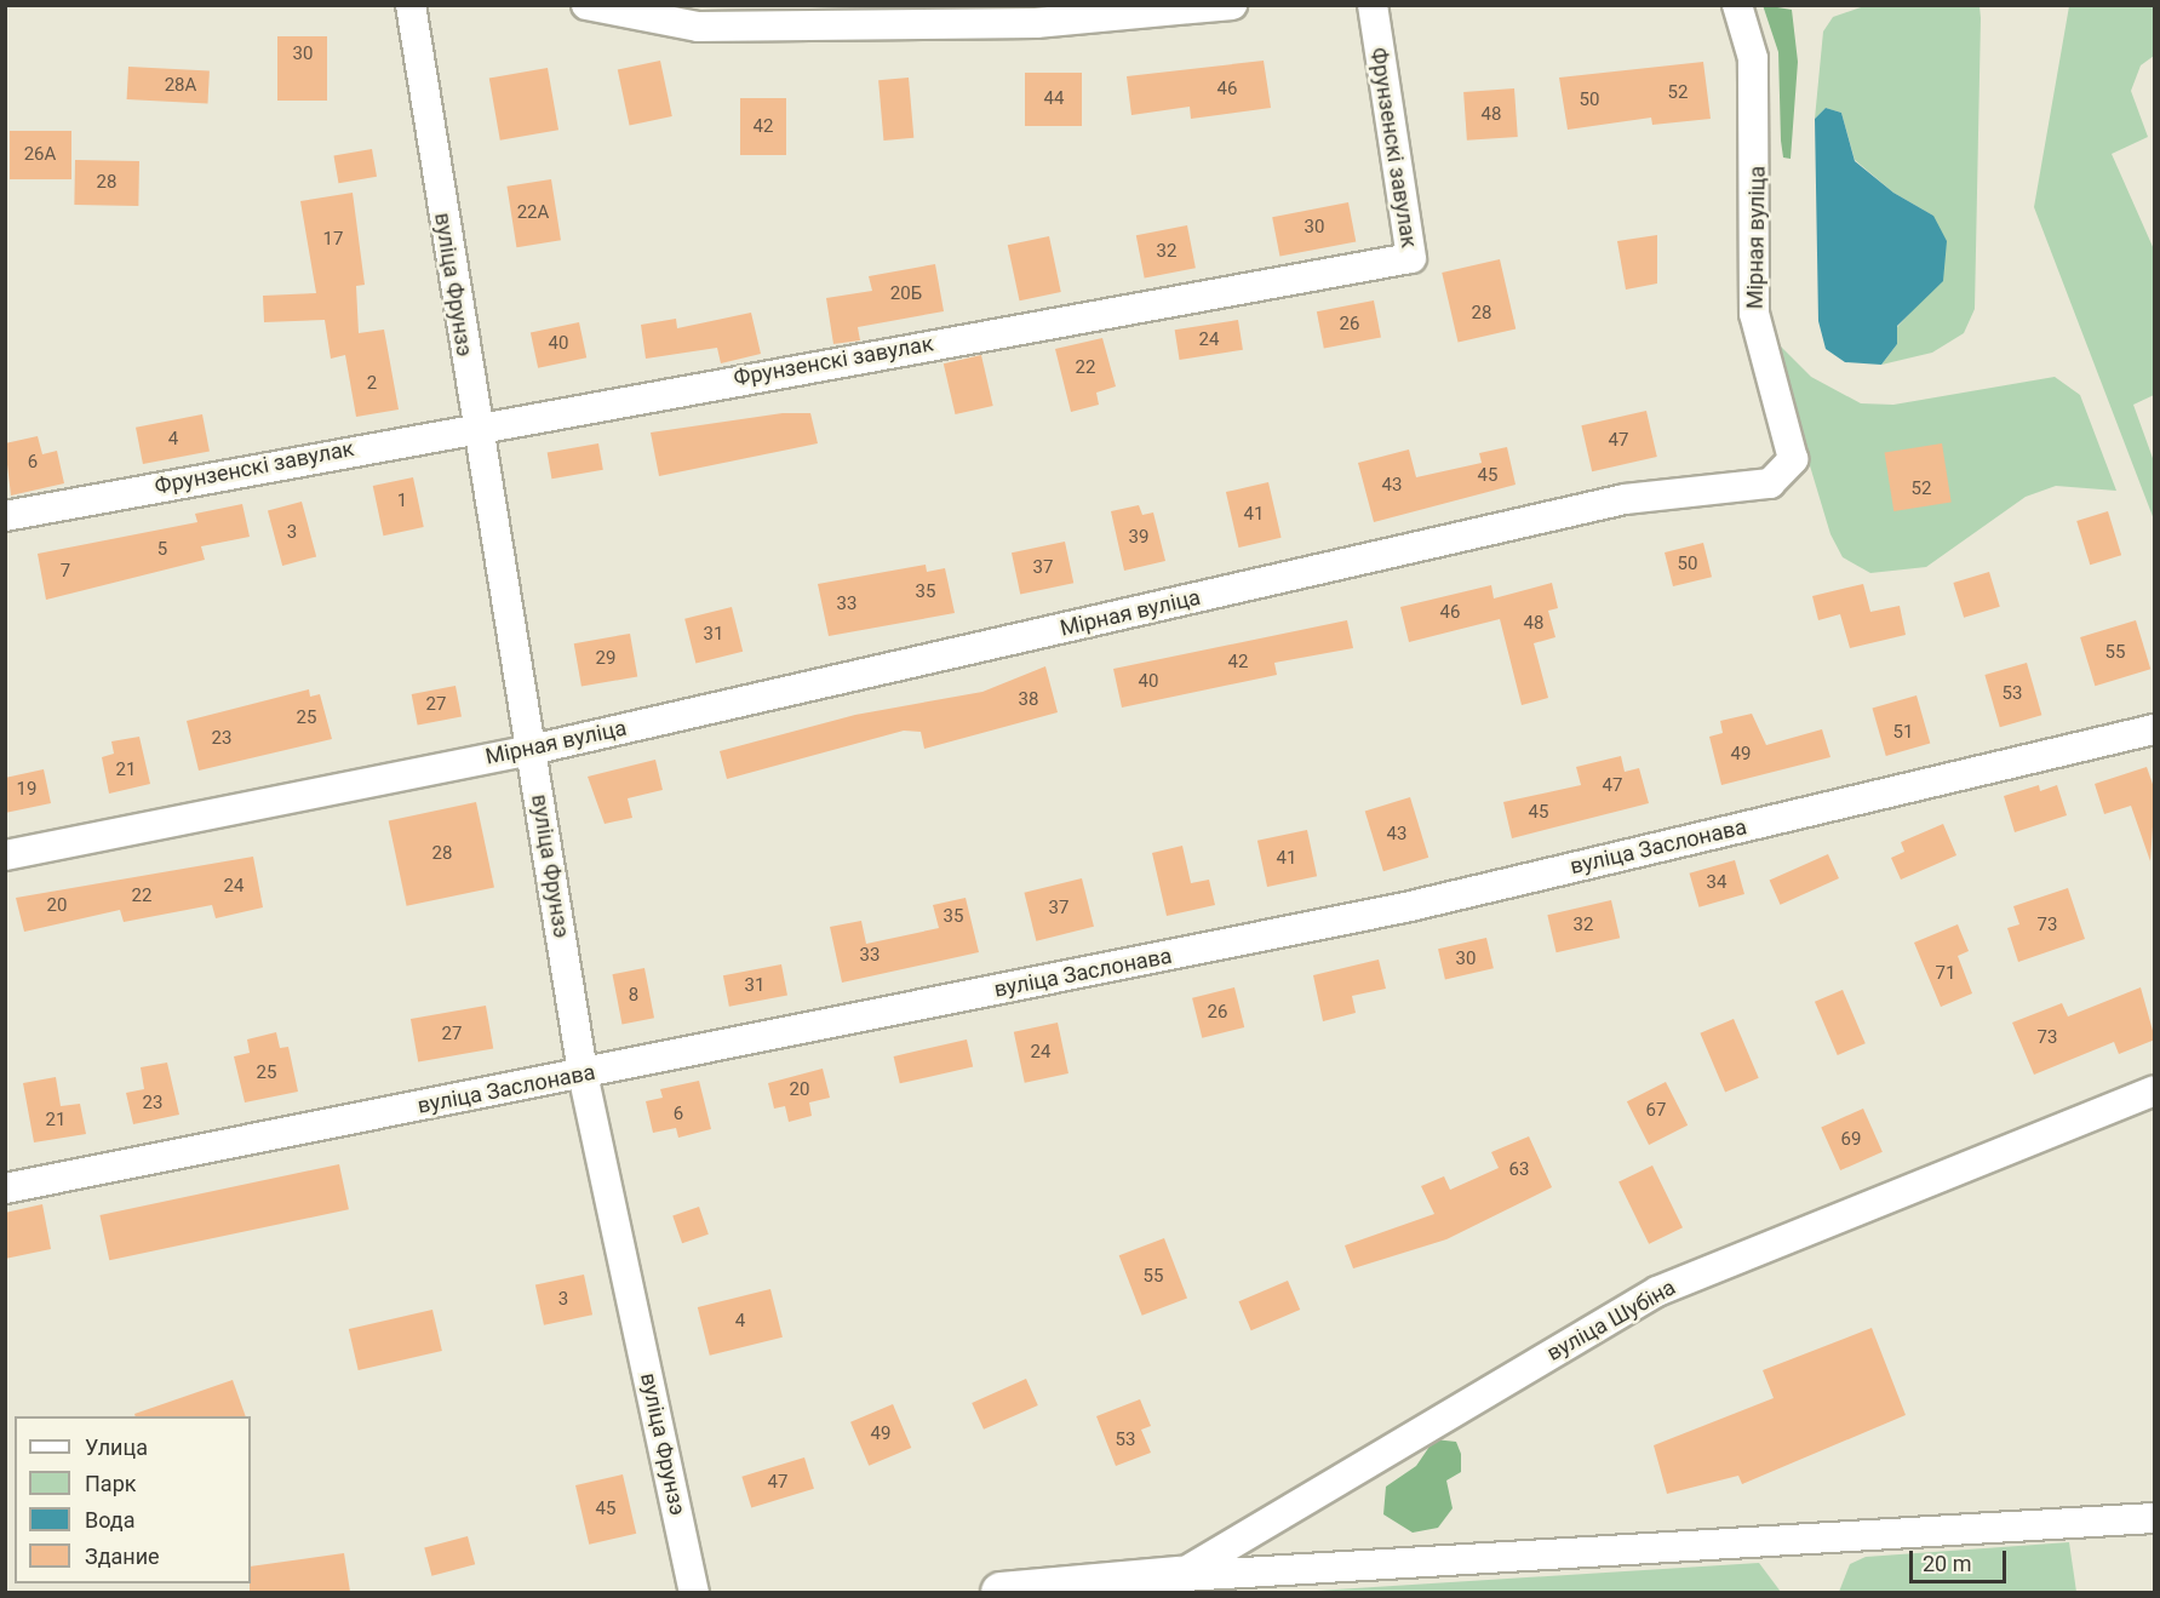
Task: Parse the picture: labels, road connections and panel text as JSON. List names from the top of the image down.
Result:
{
  "streets": {
    "street": [
      "Фрунзенскі завулак",
      "Мірная вуліца",
      "вуліца Фрунзэ",
      "вуліца Заслонава",
      "вуліца Шубіна"
    ]
  },
  "crossings": [
    ["Фрунзенскі завулак", "вуліца Фрунзэ"],
    ["Мірная вуліца", "вуліца Фрунзэ"],
    ["вуліца Фрунзэ", "вуліца Заслонава"]
  ],
  "house_numbers": [
    "30",
    "28А",
    "46",
    "52",
    "44",
    "50",
    "48",
    "42",
    "26А",
    "28",
    "22А",
    "30",
    "17",
    "32",
    "20Б",
    "28",
    "26",
    "24",
    "40",
    "22",
    "2",
    "4",
    "47",
    "6",
    "45",
    "43",
    "52",
    "1",
    "41",
    "3",
    "39",
    "5",
    "50",
    "37",
    "7",
    "35",
    "33",
    "46",
    "48",
    "31",
    "55",
    "29",
    "42",
    "40",
    "53",
    "38",
    "27",
    "25",
    "51",
    "23",
    "49",
    "21",
    "47",
    "19",
    "45",
    "43",
    "28",
    "41",
    "34",
    "24",
    "22",
    "20",
    "37",
    "35",
    "32",
    "73",
    "33",
    "30",
    "71",
    "31",
    "8",
    "26",
    "27",
    "73",
    "24",
    "25",
    "20",
    "23",
    "67",
    "6",
    "21",
    "69",
    "63",
    "55",
    "3",
    "4",
    "49",
    "53",
    "47",
    "45"
  ],
  "legend": [
    "Улица",
    "Парк",
    "Вода",
    "Здание"
  ],
  "scale_bar": "20 m"
}
